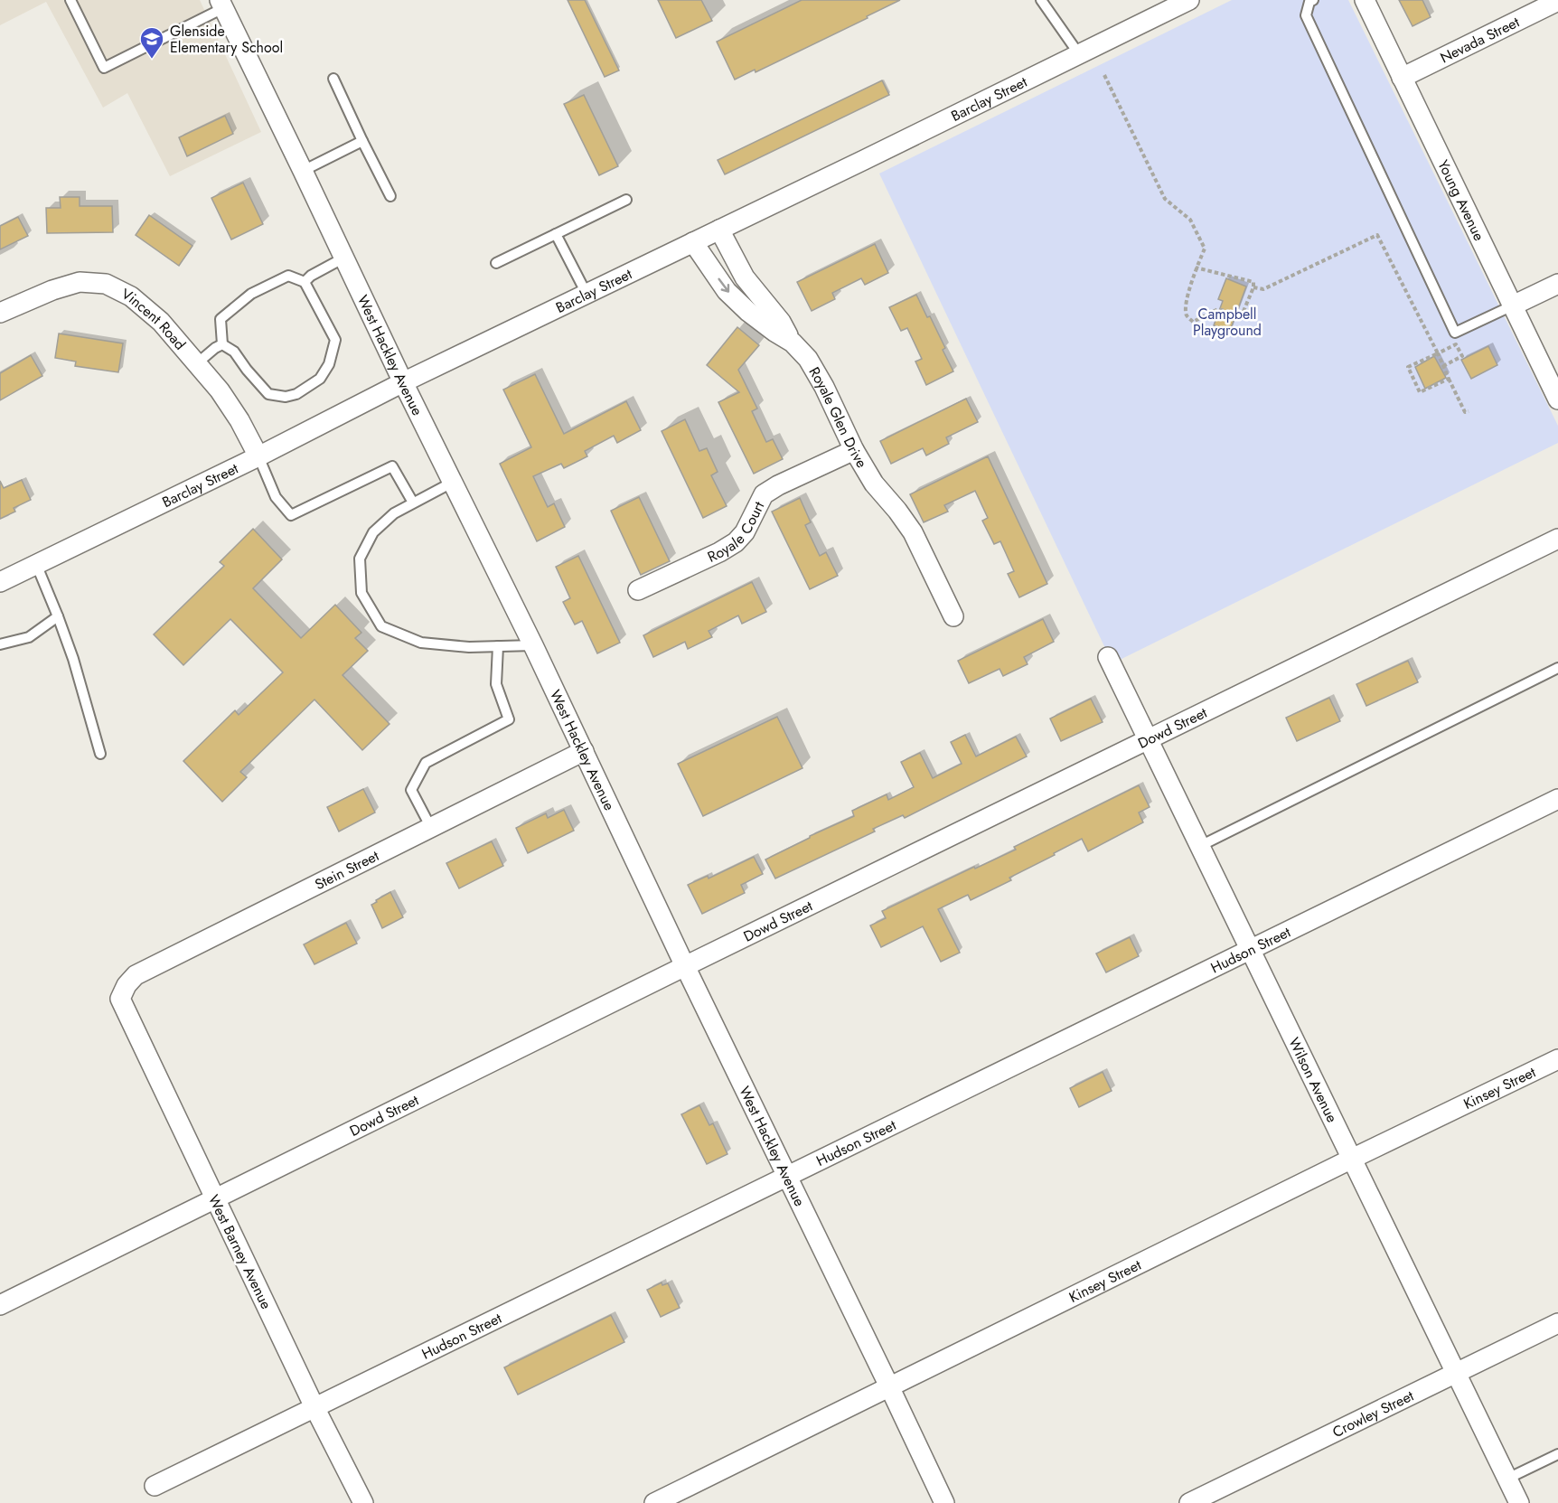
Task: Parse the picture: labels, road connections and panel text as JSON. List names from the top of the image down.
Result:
{
  "streets": {
    "street": [
      "Nevada Street",
      "Barclay Street",
      "Young Avenue",
      "Vincent Road",
      "West Hackley Avenue",
      "Royale Glen Drive",
      "Royale Court",
      "Dowd Street",
      "Stein Street",
      "Hudson Street",
      "Wilson Avenue",
      "Kinsey Street",
      "West Barney Avenue",
      "Crowley Street"
    ]
  },
  "crossings": [
    ["Nevada Street", "Young Avenue"],
    ["Barclay Street", "Vincent Road"],
    ["Barclay Street", "West Hackley Avenue"],
    ["Barclay Street", "Royale Glen Drive"],
    ["West Hackley Avenue", "Dowd Street"],
    ["West Hackley Avenue", "Stein Street"],
    ["West Hackley Avenue", "Hudson Street"],
    ["West Hackley Avenue", "Kinsey Street"],
    ["Royale Glen Drive", "Royale Court"],
    ["Dowd Street", "Wilson Avenue"],
    ["Dowd Street", "West Barney Avenue"],
    ["Stein Street", "West Barney Avenue"],
    ["Hudson Street", "Wilson Avenue"],
    ["Hudson Street", "West Barney Avenue"],
    ["Wilson Avenue", "Kinsey Street"],
    ["Wilson Avenue", "Crowley Street"]
  ],
  "parks": ["Campbell Playground"],
  "places": {
    "school or university": ["Glenside Elementary School"]
  }
}
